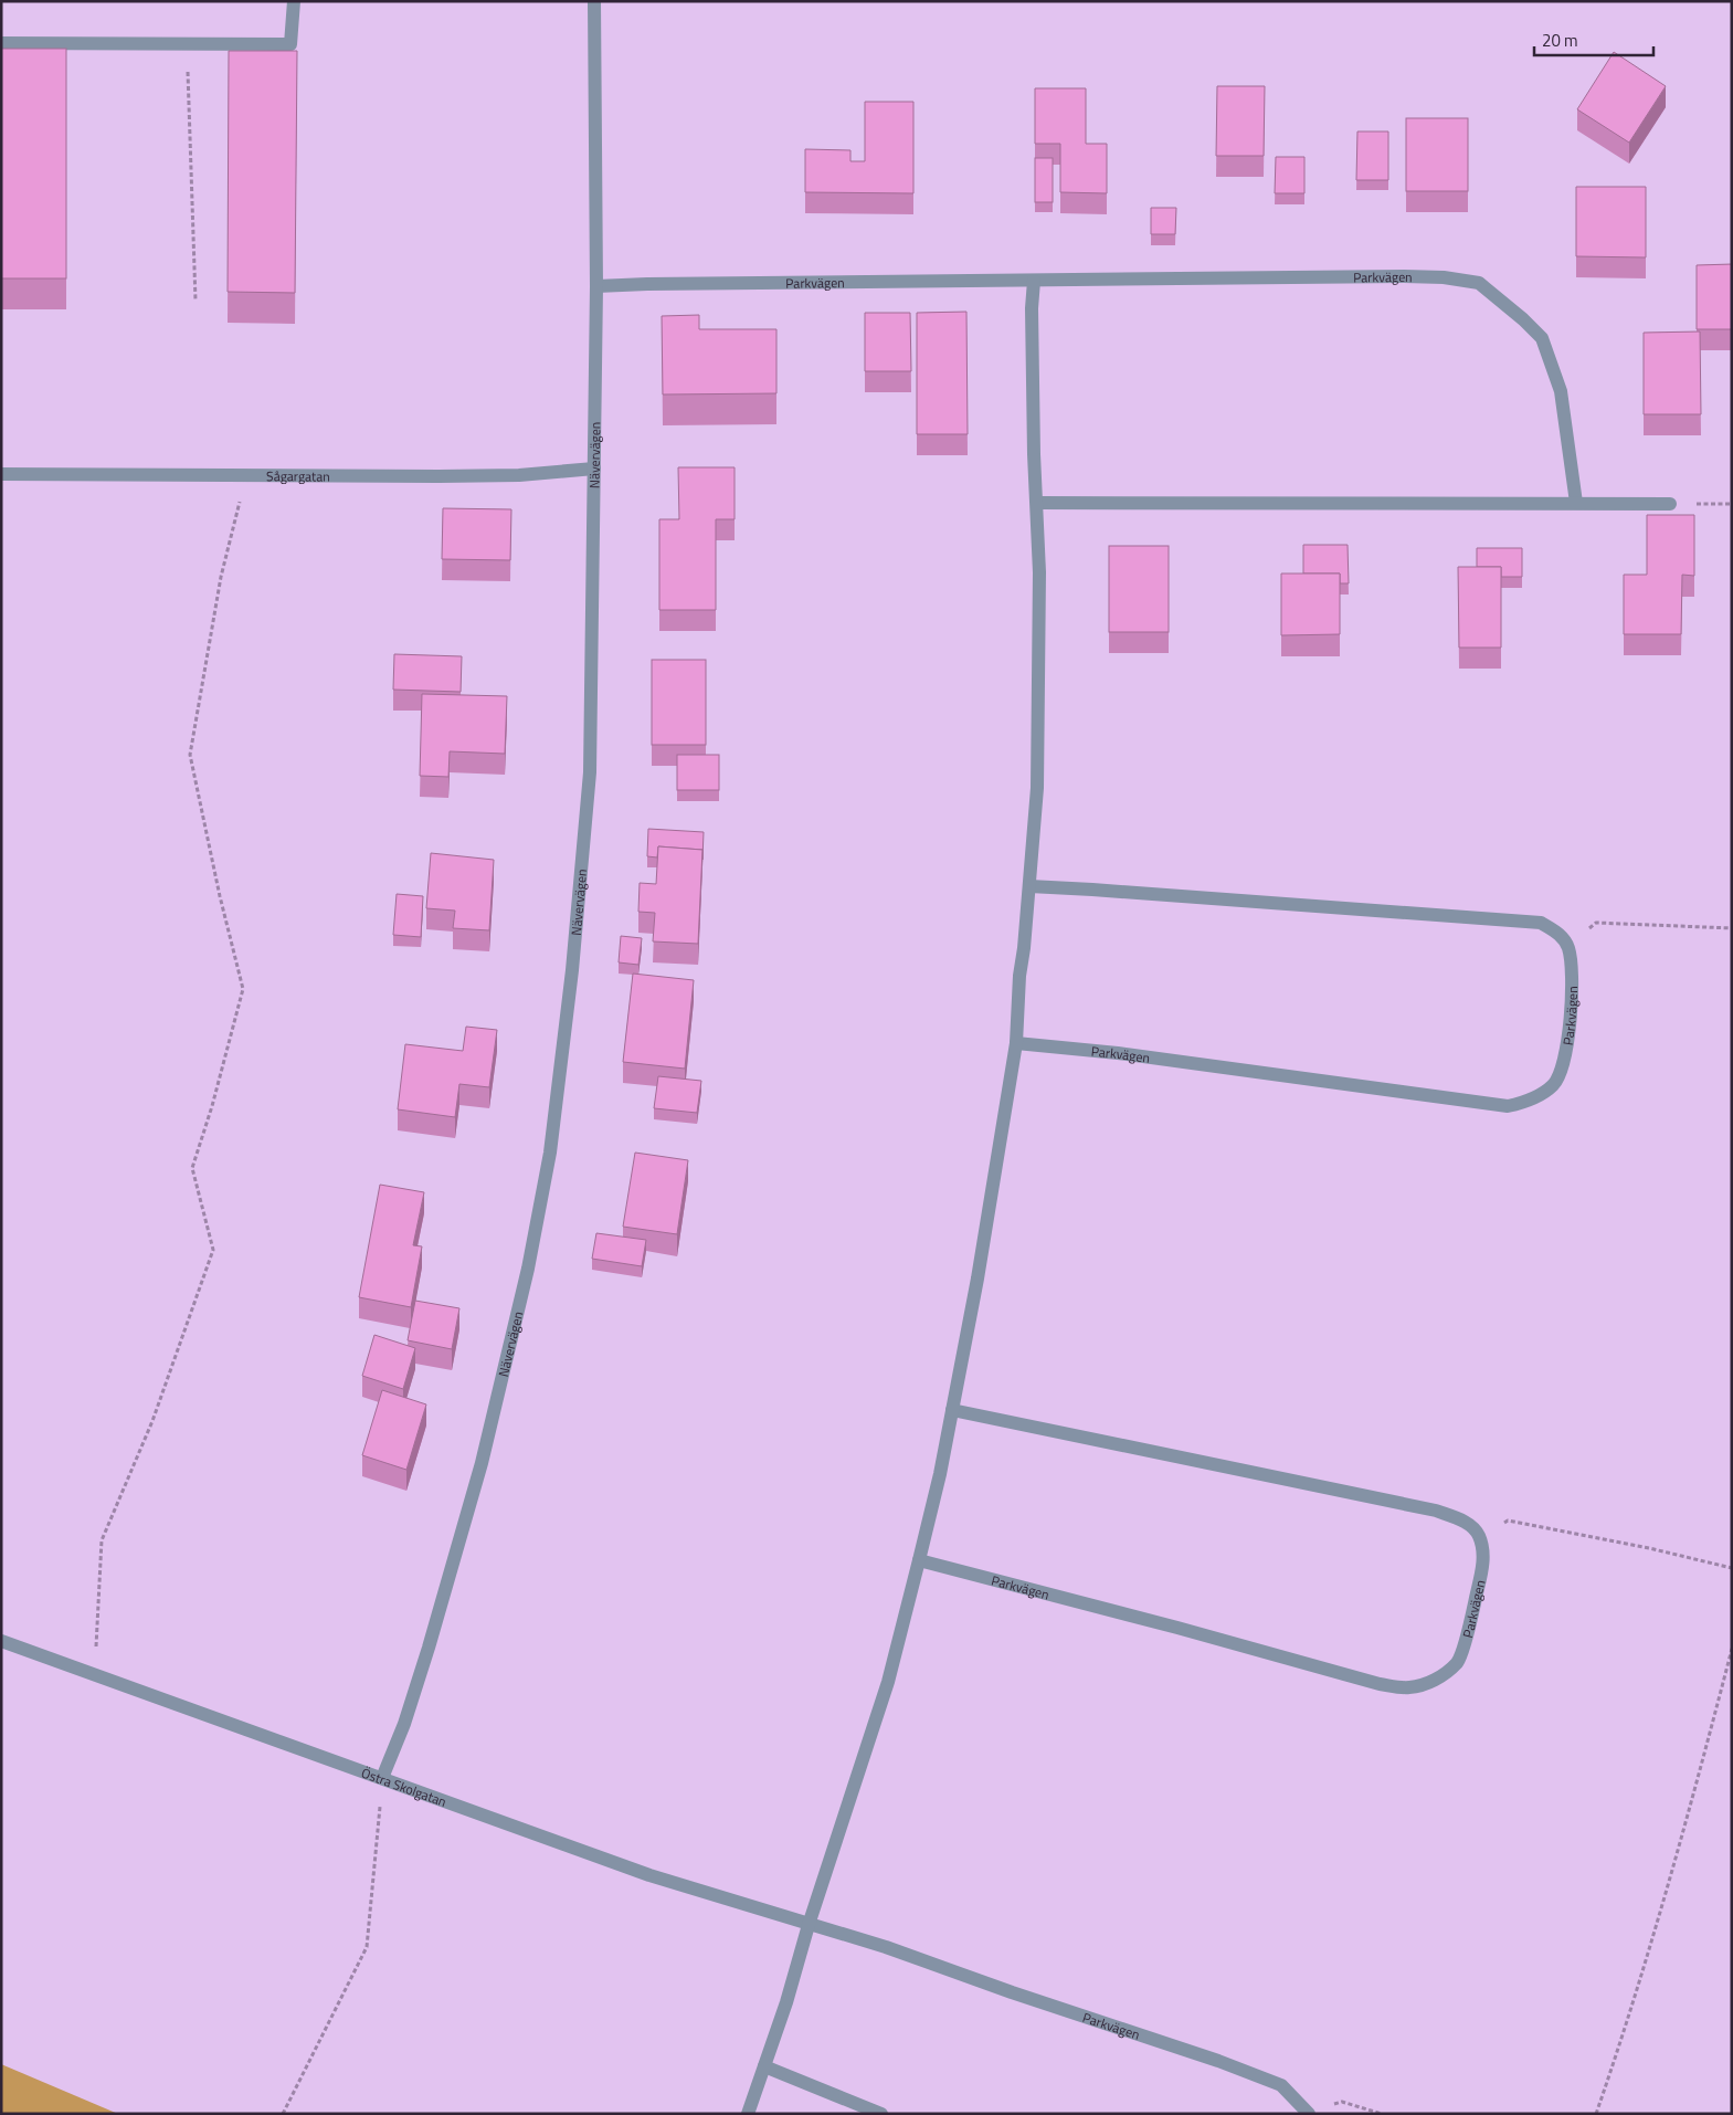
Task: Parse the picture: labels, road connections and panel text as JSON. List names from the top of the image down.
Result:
{
  "streets": {
    "street": [
      "Parkvägen",
      "Nävervägen",
      "Sågargatan",
      "Östra Skolgatan"
    ]
  },
  "crossings": [
    ["Parkvägen", "Nävervägen"],
    ["Parkvägen", "Östra Skolgatan"],
    ["Nävervägen", "Sågargatan"],
    ["Nävervägen", "Östra Skolgatan"]
  ],
  "scale_bar": "20 m"
}
